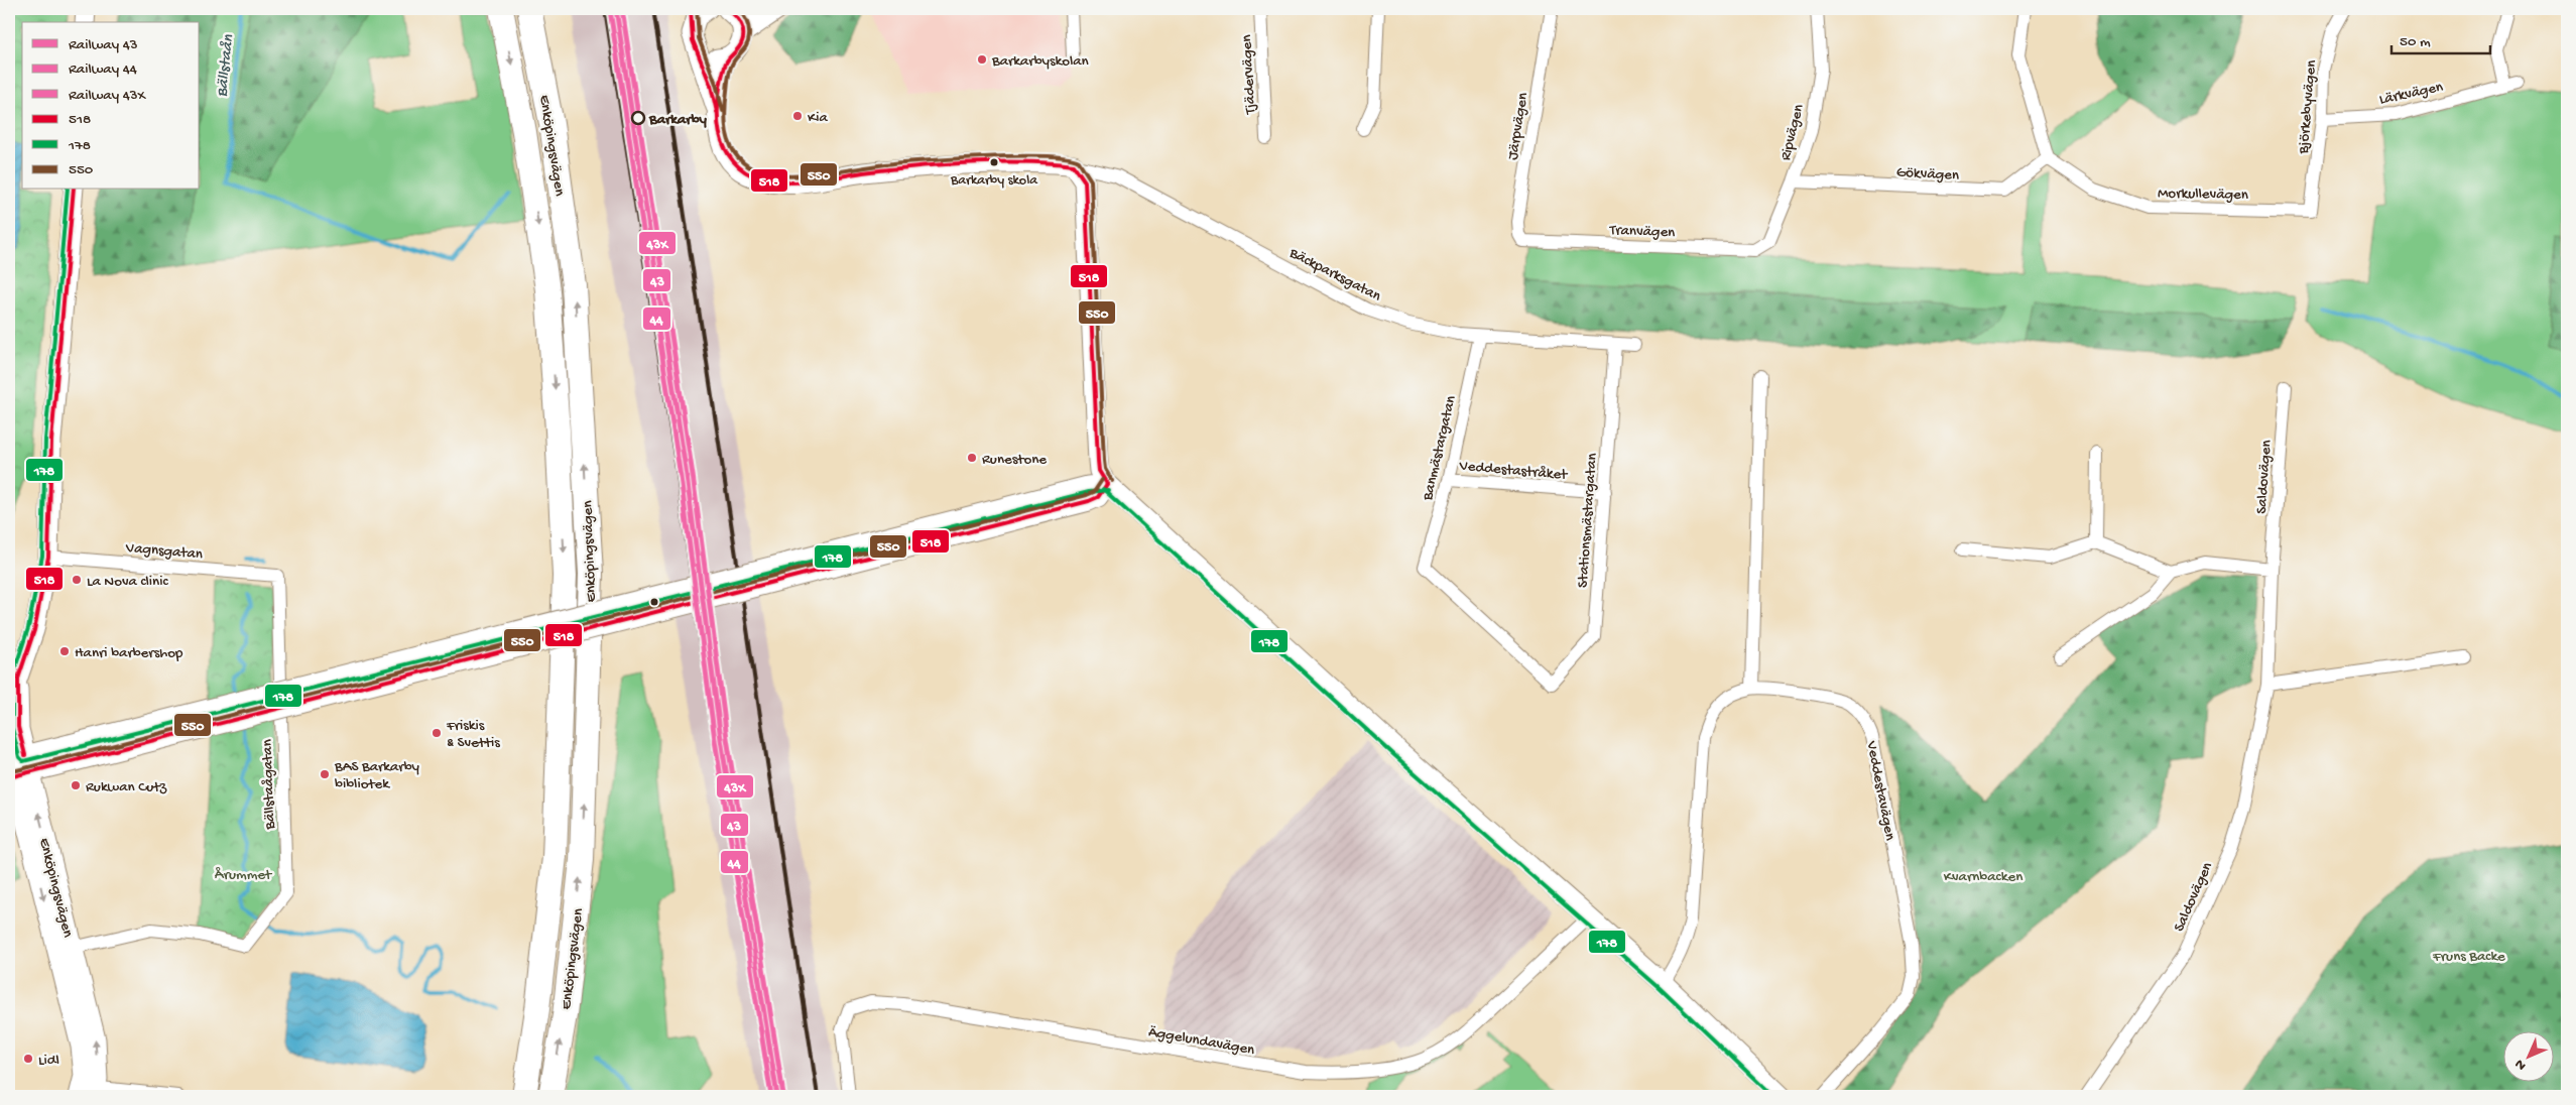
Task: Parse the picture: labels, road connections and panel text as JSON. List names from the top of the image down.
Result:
{
  "streets": {
    "highway": ["Enköpingsvägen"],
    "street": [
      "Tjädervägen",
      "Lärkvägen",
      "Björkebyvägen",
      "Järpvägen",
      "Ripvägen",
      "Gökvägen",
      "Morkullevägen",
      "Tranvägen",
      "Bäckparksgatan",
      "Banmästargatan",
      "Veddestastråket",
      "Saldovägen",
      "Stationsmästargatan",
      "Vagnsgatan",
      "Bällstaågatan",
      "Veddestavägen",
      "Äggelundavägen"
    ]
  },
  "crossings": [
    ["Lärkvägen", "Björkebyvägen"],
    ["Björkebyvägen", "Morkullevägen"],
    ["Järpvägen", "Tranvägen"],
    ["Ripvägen", "Gökvägen"],
    ["Ripvägen", "Tranvägen"],
    ["Enköpingsvägen", "Vagnsgatan"],
    ["Enköpingsvägen", "Bällstaågatan"],
    ["Gökvägen", "Morkullevägen"],
    ["Bäckparksgatan", "Banmästargatan"],
    ["Bäckparksgatan", "Stationsmästargatan"],
    ["Banmästargatan", "Veddestastråket"],
    ["Banmästargatan", "Stationsmästargatan"],
    ["Veddestastråket", "Stationsmästargatan"],
    ["Vagnsgatan", "Bällstaågatan"]
  ],
  "water": ["Bällstaån"],
  "parks": ["Årummet", "Kvarnbacken", "Fruns Backe"],
  "places": [
    "Barkarbyskolan",
    "Kia",
    "Barkarby",
    "Barkarby skola",
    "Runestone",
    "La Nova clinic",
    "Hanri barbershop",
    "Friskis & Svettis",
    "BAS Barkarby bibliotek",
    "Rukwan Cutz",
    "Lidl"
  ],
  "lines": [
    "rail line 43",
    "rail line 43X",
    "transit line 518",
    "transit line 550",
    "rail line 44",
    "transit line 178"
  ],
  "legend": [
    "Railway 43",
    "Railway 44",
    "Railway 43X",
    "518",
    "178",
    "550"
  ],
  "scale_bar": "50 m",
  "north": "bottom left"
}
